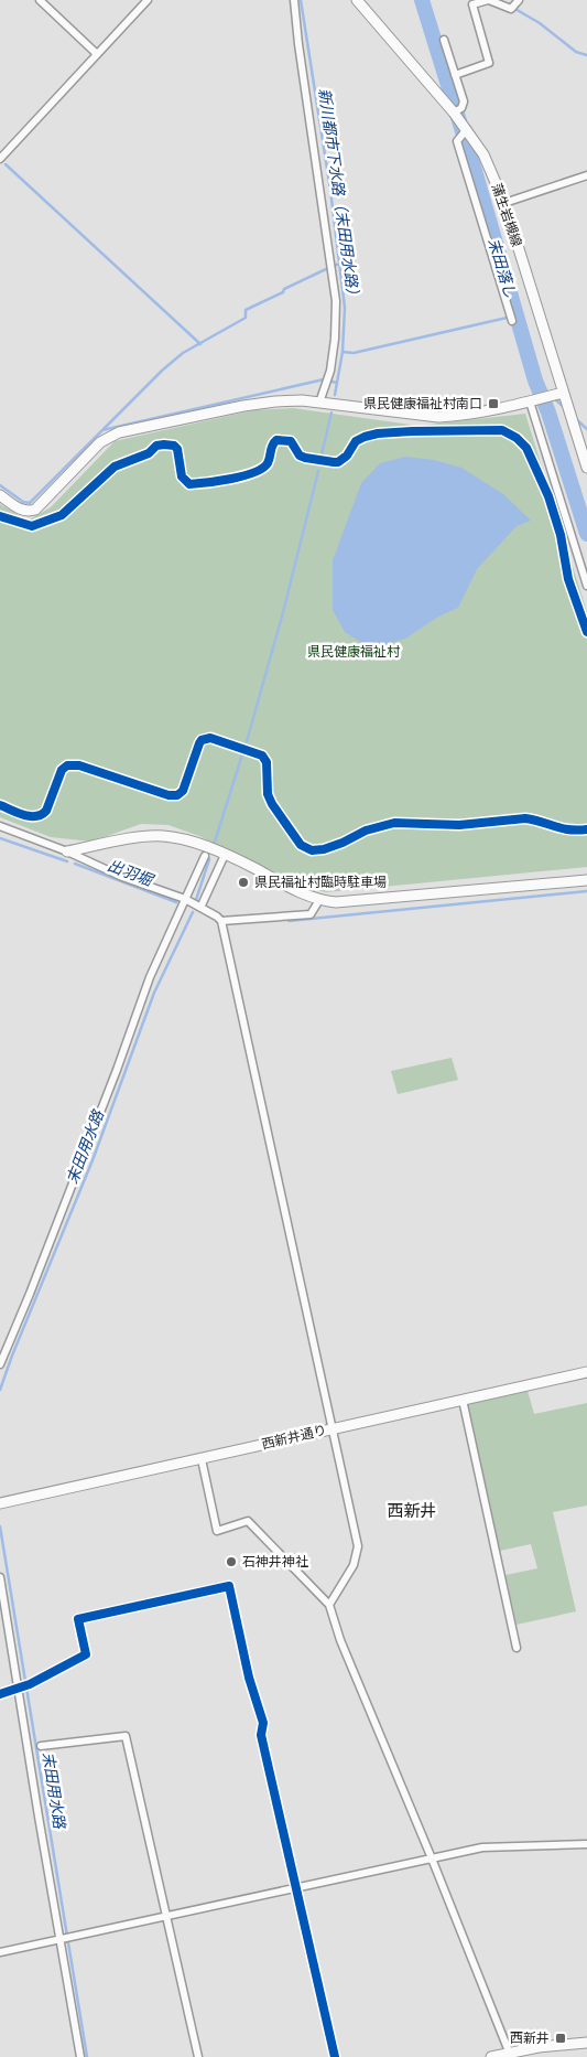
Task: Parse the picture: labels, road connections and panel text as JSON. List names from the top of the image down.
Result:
{
  "streets": {
    "street": ["蒲生岩槻線", "西新井通り"]
  },
  "districts": ["西新井"],
  "water": [
    "新川都市下水路（末田用水路）",
    "末田落し",
    "出羽堀",
    "末田用水路"
  ],
  "parks": ["県民健康福祉村"],
  "places": {
    "transit": ["県民健康福祉村南口", "西新井"],
    "other": ["県民福祉村臨時駐車場", "石神井神社"]
  }
}
